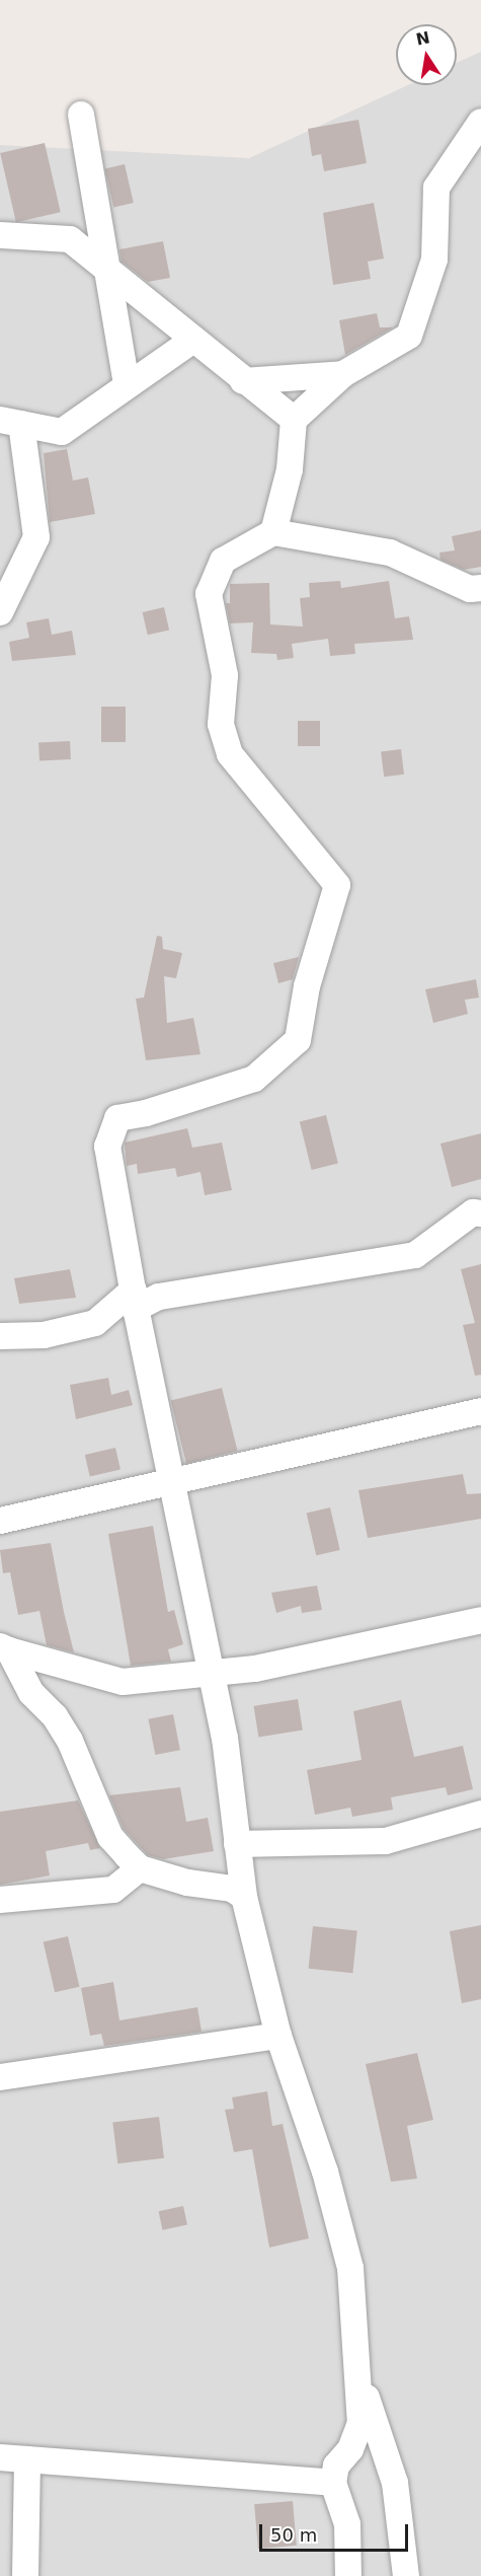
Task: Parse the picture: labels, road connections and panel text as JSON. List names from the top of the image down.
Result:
{
  "scale_bar": "50 m",
  "north": "top"
}
